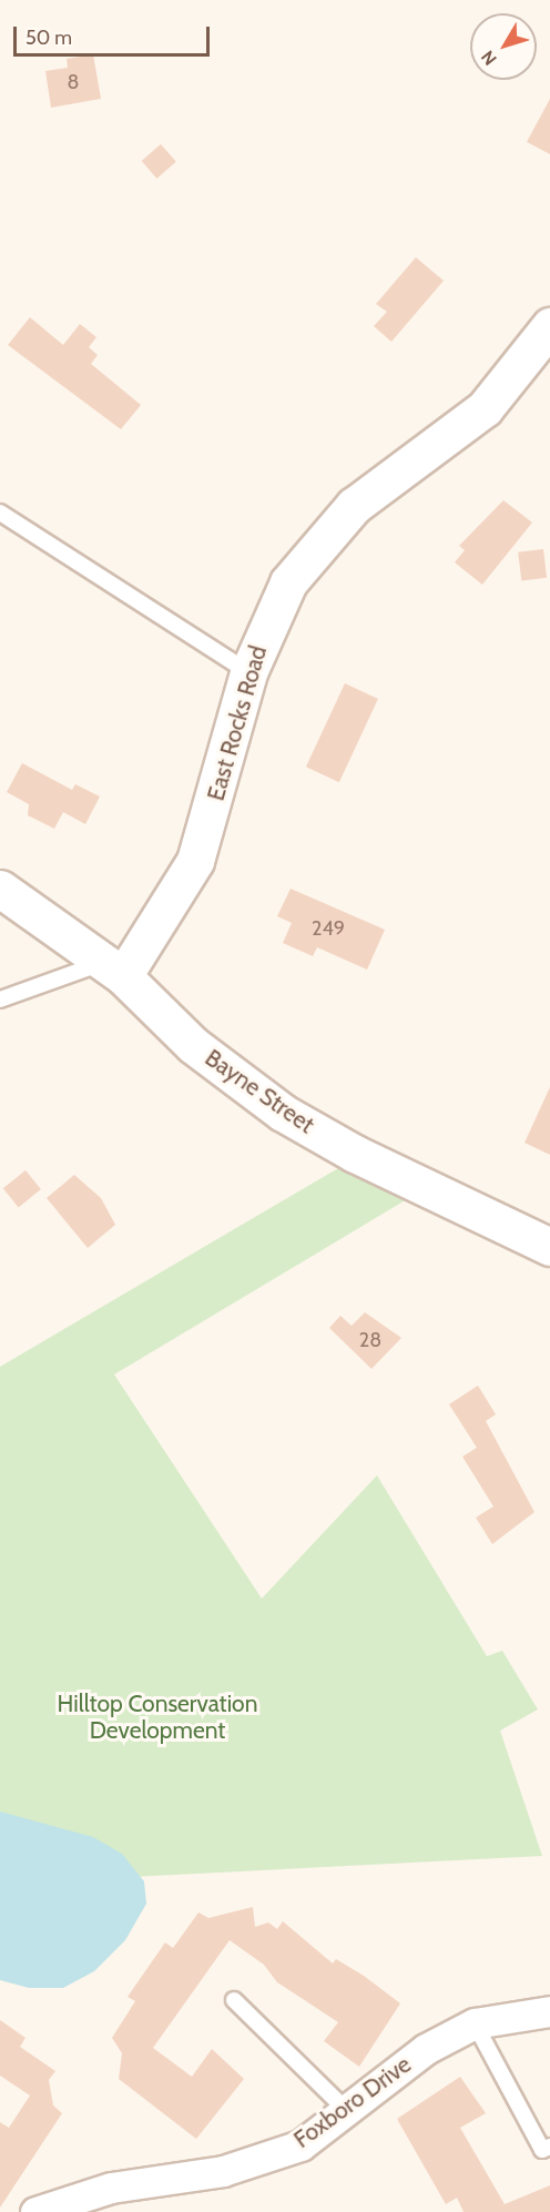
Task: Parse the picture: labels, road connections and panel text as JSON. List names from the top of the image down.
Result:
{
  "streets": {
    "street": ["East Rocks Road", "Bayne Street", "Foxboro Drive"]
  },
  "crossings": [
    ["East Rocks Road", "Bayne Street"]
  ],
  "parks": ["Hilltop Conservation Development"],
  "house_numbers": ["8", "249", "28"],
  "scale_bar": "50 m",
  "north": "bottom left"
}
